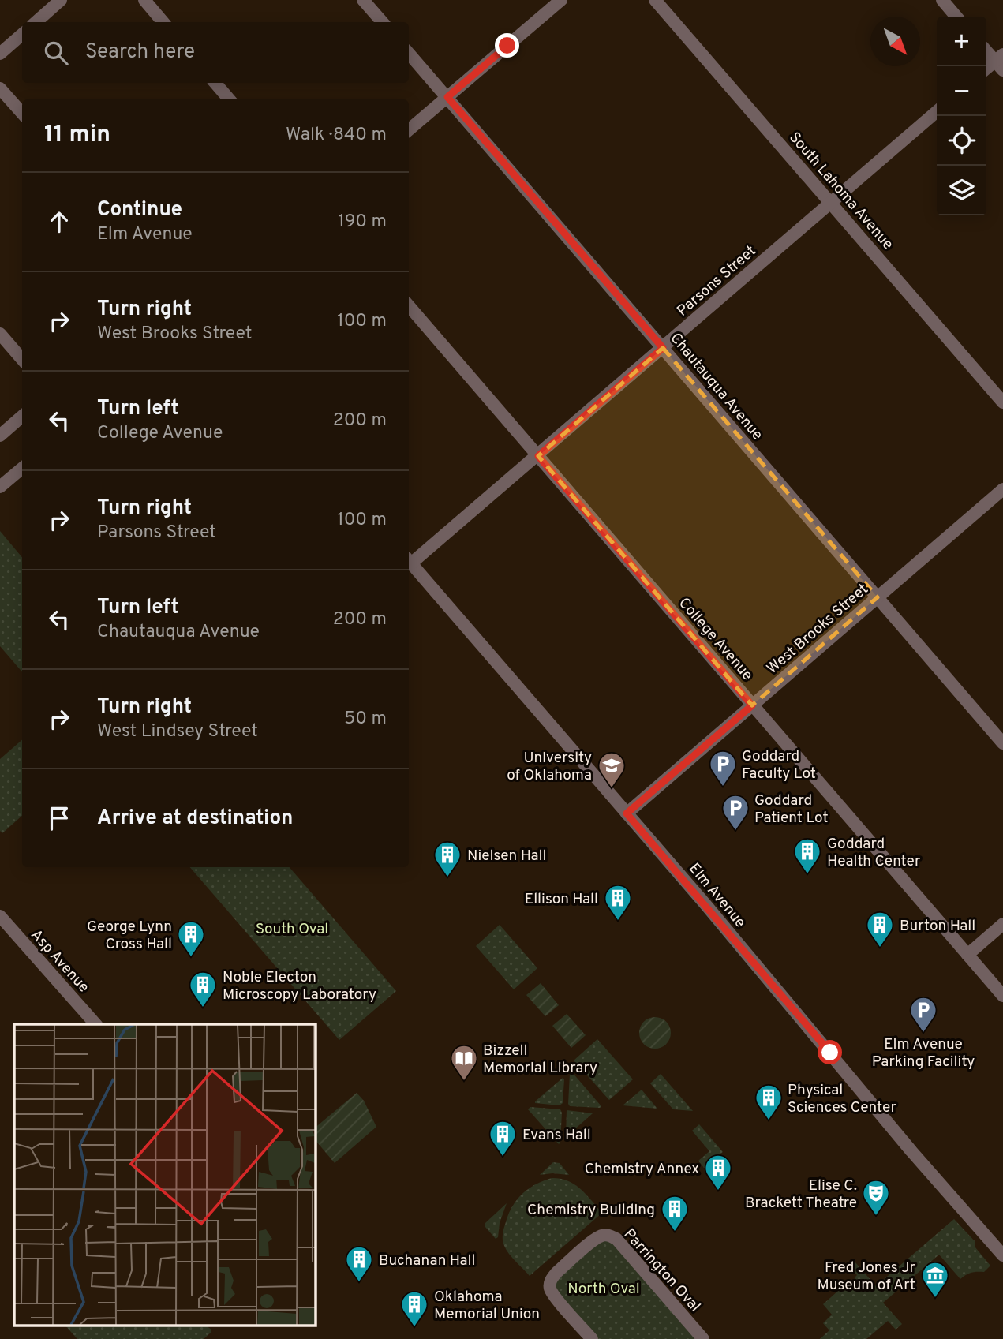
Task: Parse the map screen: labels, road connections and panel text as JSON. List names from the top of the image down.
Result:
{
  "streets": {
    "street": [
      "South Lahoma Avenue",
      "Parsons Street",
      "Chautauqua Avenue",
      "West Brooks Street",
      "College Avenue",
      "Elm Avenue",
      "Asp Avenue",
      "Parrington Oval"
    ]
  },
  "crossings": [
    ["South Lahoma Avenue", "Parsons Street"],
    ["Parsons Street", "Chautauqua Avenue"],
    ["Parsons Street", "College Avenue"],
    ["Parsons Street", "Elm Avenue"],
    ["Chautauqua Avenue", "West Brooks Street"],
    ["West Brooks Street", "College Avenue"],
    ["West Brooks Street", "Elm Avenue"]
  ],
  "parks": ["South Oval", "North Oval"],
  "places": {
    "parking": ["Goddard Faculty Lot", "Goddard Patient Lot", "Elm Avenue Parking Facility"],
    "school or university": ["University of Oklahoma"],
    "building": [
      "Goddard Health Center",
      "Nielsen Hall",
      "Ellison Hall",
      "Burton Hall",
      "George Lynn Cross Hall",
      "Noble Electon Microscopy Laboratory",
      "Physical Sciences Center",
      "Evans Hall",
      "Chemistry Annex",
      "Chemistry Building",
      "Buchanan Hall",
      "Oklahoma Memorial Union"
    ],
    "library": ["Bizzell Memorial Library"],
    "theatre": ["Elise C. Brackett Theatre"],
    "museum": ["Fred Jones Jr Museum of Art"]
  },
  "north": "bottom right",
  "page": {
    "map_buttons": ["+", "−"],
    "search": "Search here",
    "heading": ["11 min", "Walk · 840 m"],
    "list": [
      ["Continue", "Elm Avenue", "190 m"],
      ["Turn right", "West Brooks Street", "100 m"],
      ["Turn left", "College Avenue", "200 m"],
      ["Turn right", "Parsons Street", "100 m"],
      ["Turn left", "Chautauqua Avenue", "200 m"],
      ["Turn right", "West Lindsey Street", "50 m"],
      "Arrive at destination"
    ]
  }
}
